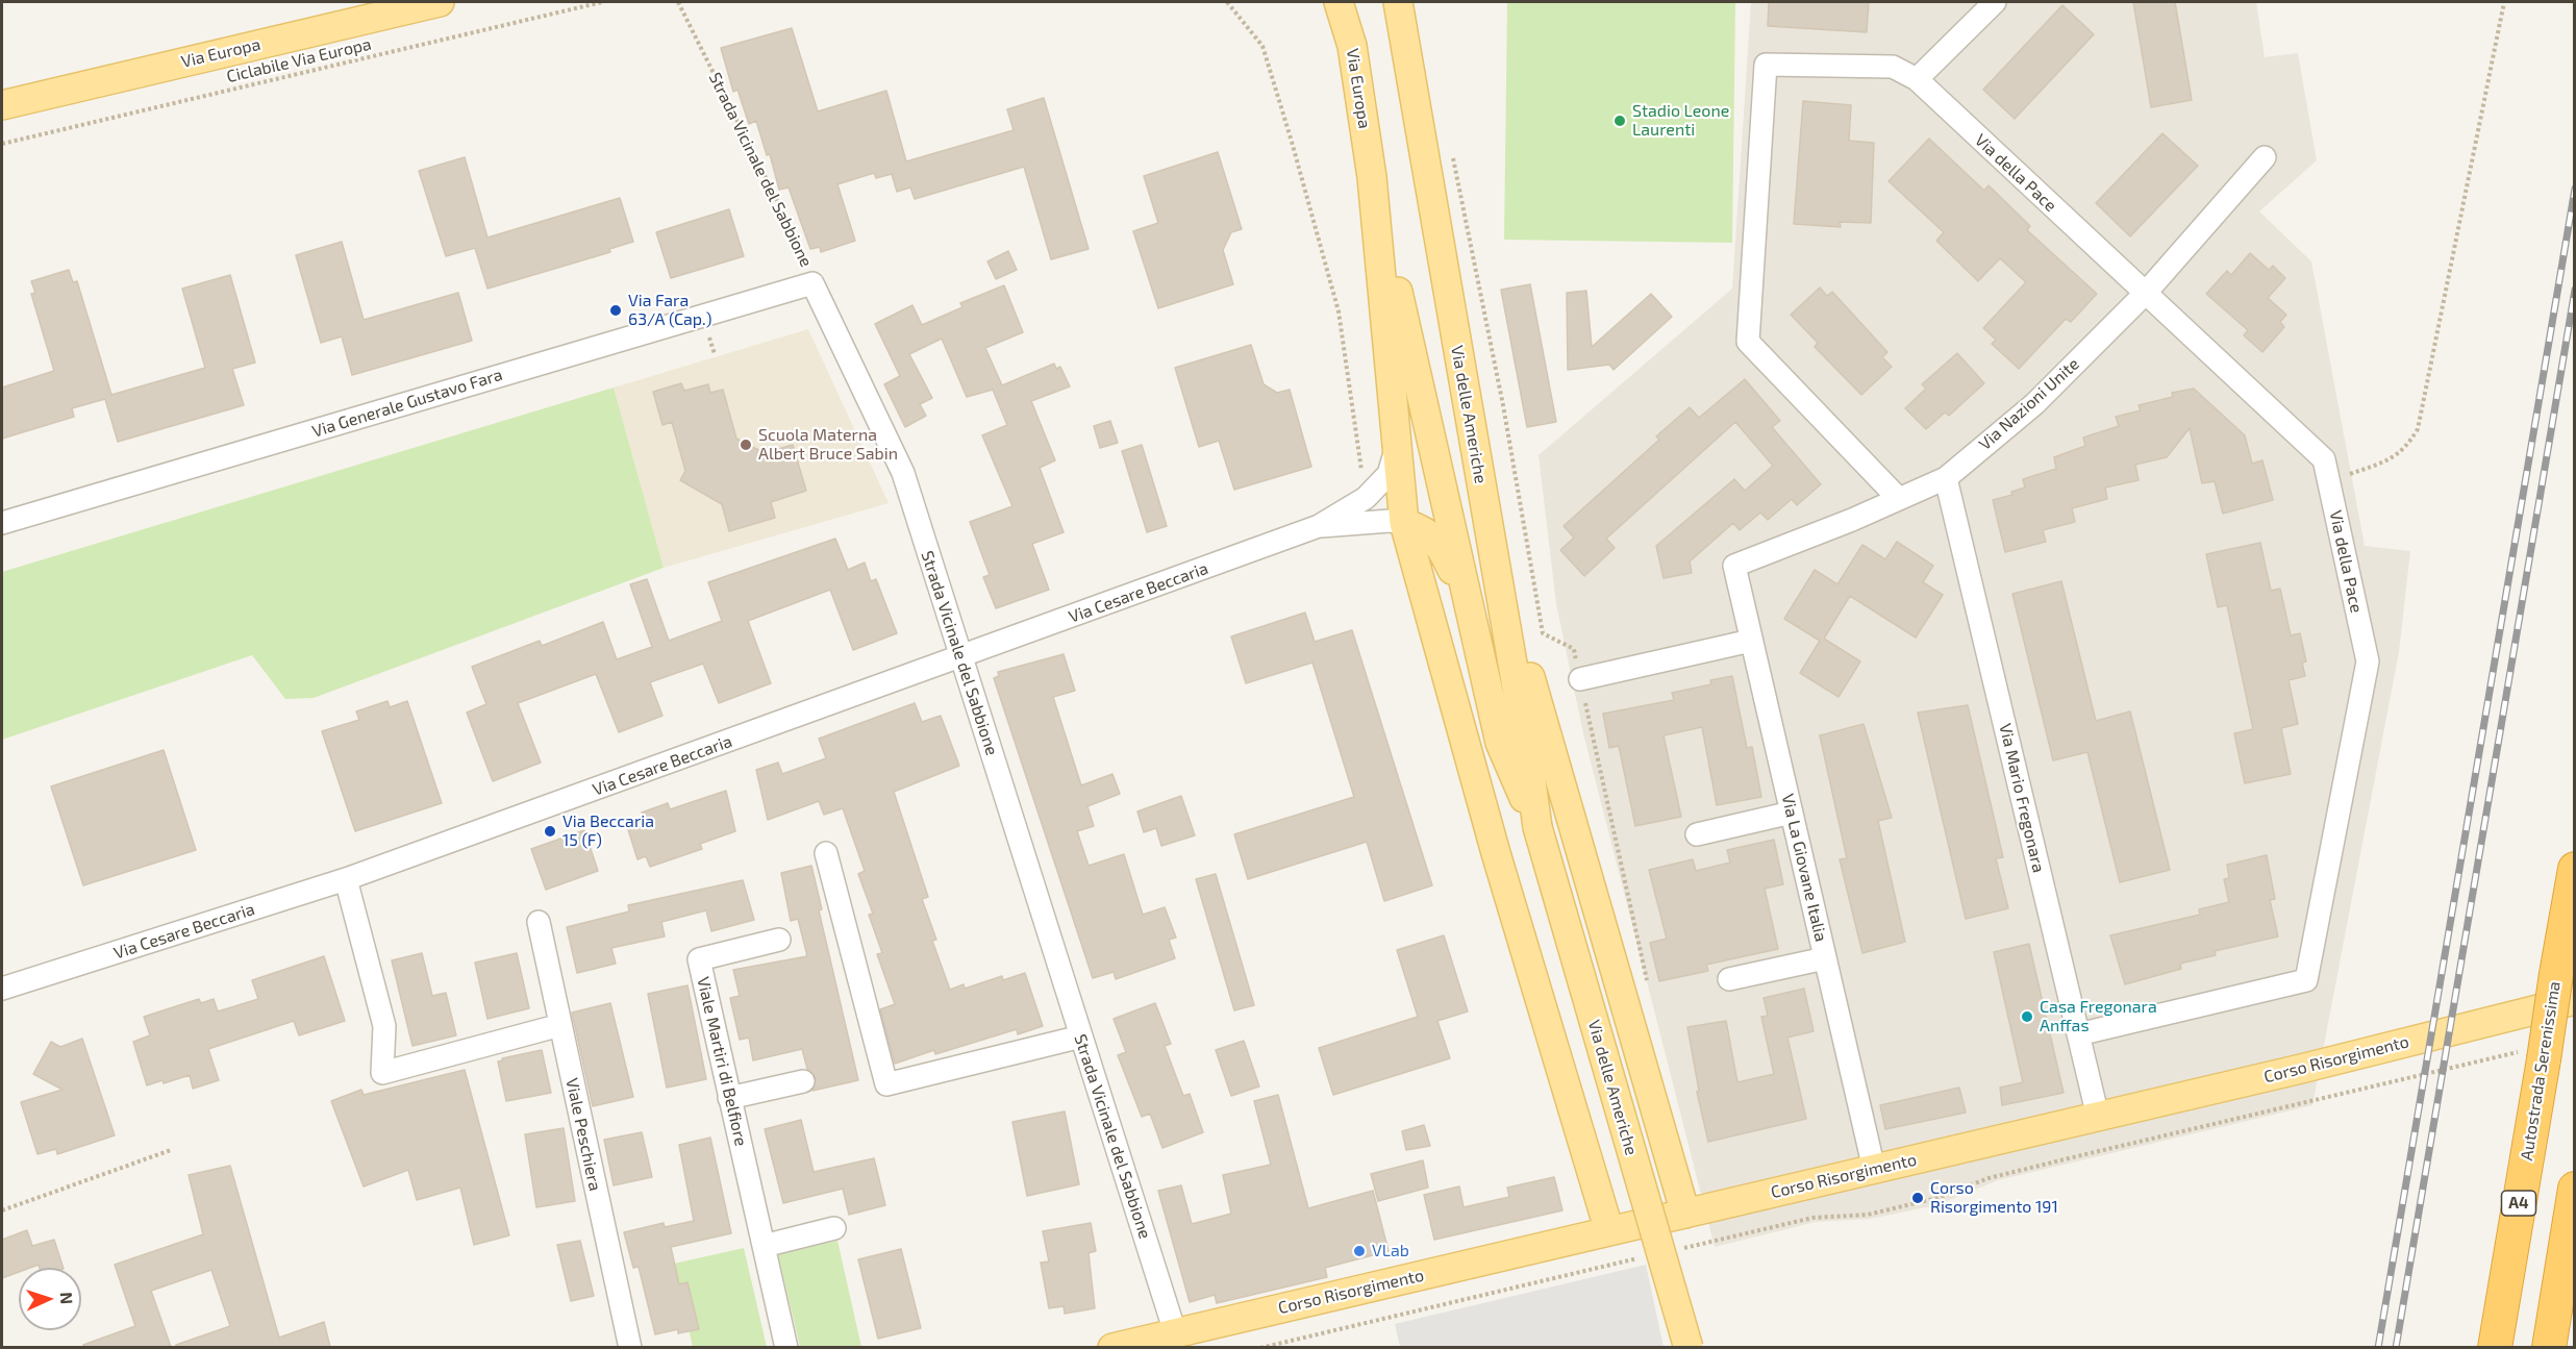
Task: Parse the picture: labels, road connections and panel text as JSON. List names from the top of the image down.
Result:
{
  "streets": {
    "highway": ["Autostrada Serenissima", "A4"],
    "main road": ["Via Europa", "Via delle Americhe", "Corso Risorgimento"],
    "street": [
      "Strada Vicinale del Sabbione",
      "Via della Pace",
      "Via Generale Gustavo Fara",
      "Via Nazioni Unite",
      "Via Cesare Beccaria",
      "Via Mario Fregonara",
      "Via La Giovane Italia",
      "Viale Martiri di Belfiore",
      "Viale Peschiera"
    ],
    "path": ["Ciclabile Via Europa"]
  },
  "crossings": [
    ["Via Europa", "Via delle Americhe"],
    ["Strada Vicinale del Sabbione", "Via Generale Gustavo Fara"],
    ["Strada Vicinale del Sabbione", "Via Cesare Beccaria"],
    ["Strada Vicinale del Sabbione", "Corso Risorgimento"],
    ["Via della Pace", "Via Nazioni Unite"],
    ["Via della Pace", "Via Mario Fregonara"],
    ["Via Nazioni Unite", "Via Mario Fregonara"],
    ["Via Nazioni Unite", "Via La Giovane Italia"],
    ["Via Mario Fregonara", "Corso Risorgimento"],
    ["Via La Giovane Italia", "Corso Risorgimento"],
    ["Corso Risorgimento", "Autostrada Serenissima"]
  ],
  "places": [
    "Stadio Leone Laurenti",
    "Via Fara 63/A (Cap.)",
    "Scuola Materna Albert Bruce Sabin",
    "Via Beccaria 15 (F)",
    "Casa Fregonara Anffas",
    "Corso Risorgimento 191",
    "VLab"
  ],
  "north": "right"
}
